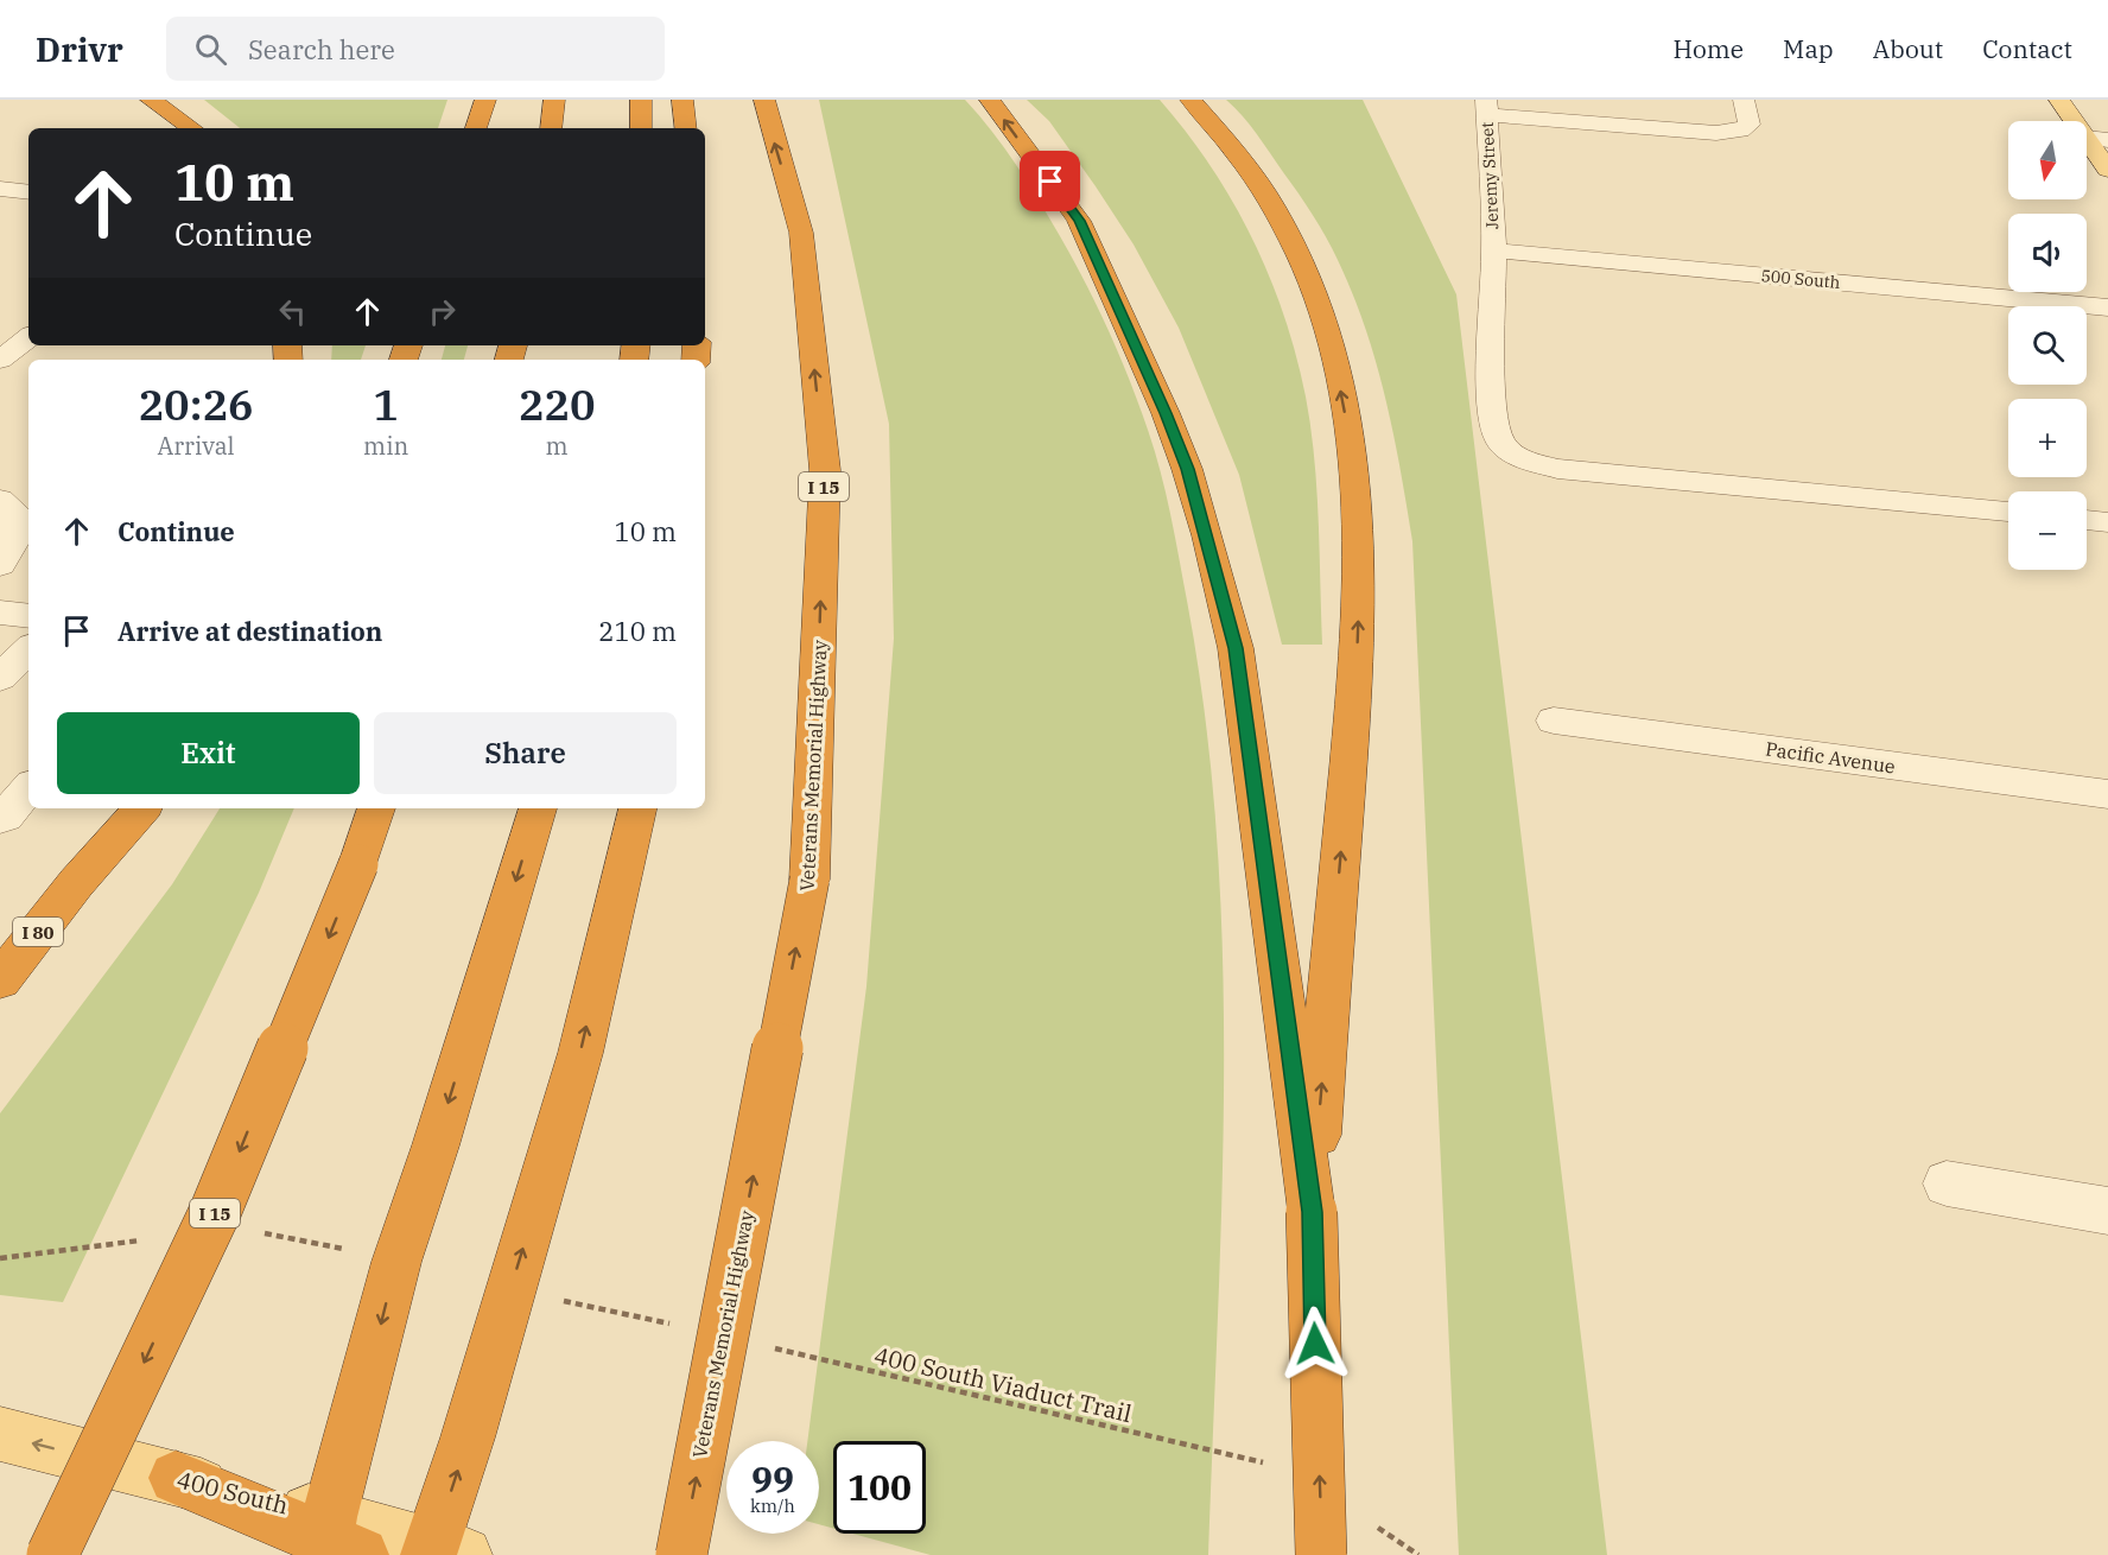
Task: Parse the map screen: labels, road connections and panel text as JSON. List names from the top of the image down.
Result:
{
  "streets": {
    "highway": ["I 15", "Veterans Memorial Highway", "I 80"],
    "main road": ["400 South"],
    "street": ["Jeremy Street", "500 South", "Pacific Avenue"],
    "path": ["400 South Viaduct Trail"]
  },
  "crossings": [
    ["Jeremy Street", "500 South"]
  ],
  "one_way": ["400 South"],
  "north": "bottom",
  "page": {
    "header": "Drivr",
    "search": "Search here",
    "nav": [
      "Home",
      "Map",
      "About",
      "Contact"
    ],
    "map_buttons": ["+", "−"],
    "turn": ["10 m", "Continue"],
    "eta": [
      "20:26",
      "Arrival",
      "1",
      "min",
      "220",
      "m"
    ],
    "list": [
      {
        "name": "Continue",
        "value": "10 m"
      },
      {
        "name": "Arrive at destination",
        "value": "210 m"
      }
    ],
    "buttons": ["Exit", "Share"],
    "speed": "99 km/h",
    "limit": "100"
  }
}
